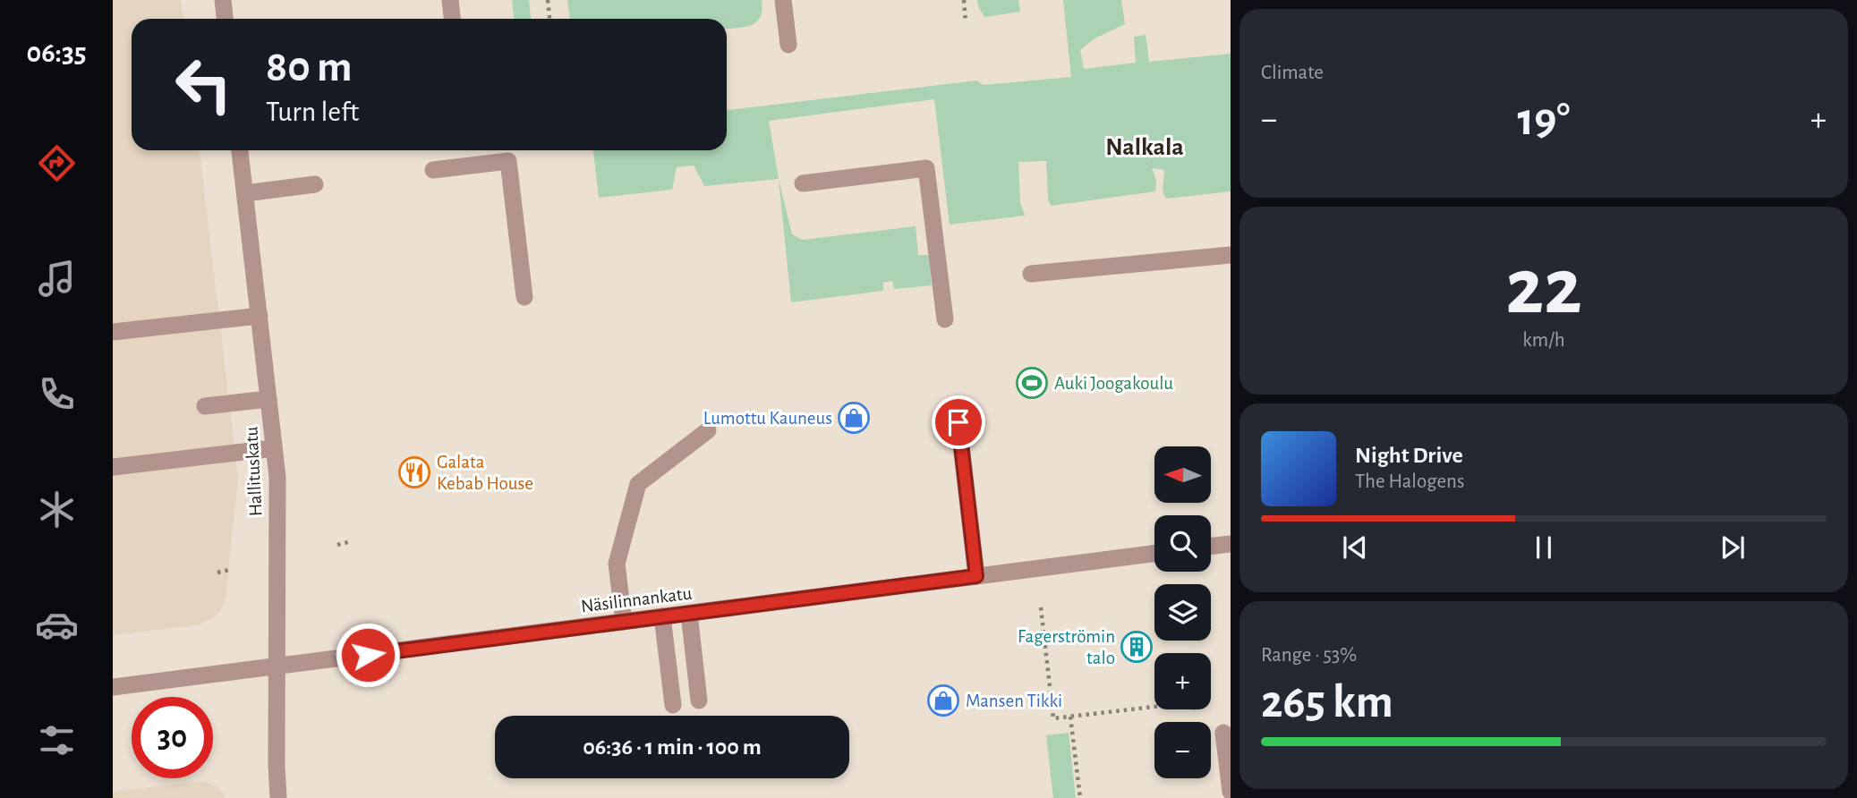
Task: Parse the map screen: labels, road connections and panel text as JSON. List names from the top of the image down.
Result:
{
  "streets": {
    "street": ["Hallituskatu", "Näsilinnankatu"]
  },
  "crossings": [
    ["Hallituskatu", "Näsilinnankatu"]
  ],
  "districts": ["Nalkala"],
  "places": {
    "sports": ["Auki Joogakoulu"],
    "shop": ["Lumottu Kauneus", "Mansen Tikki"],
    "restaurant": ["Galata Kebab House"],
    "building": ["Fagerströmin talo"]
  },
  "north": "left",
  "page": {
    "tabs": "06:35",
    "tile": [
      "Climate",
      ["22", "km/h"],
      ["Range · 53%", "265 km"]
    ],
    "turn": ["80 m", "Turn left"],
    "heat": ["−", "19°", "+"],
    "song": ["Night Drive", "The Halogens"],
    "map_buttons": ["+", "−"],
    "limit": "30",
    "trip": "06:36 · 1 min · 100 m"
  }
}
